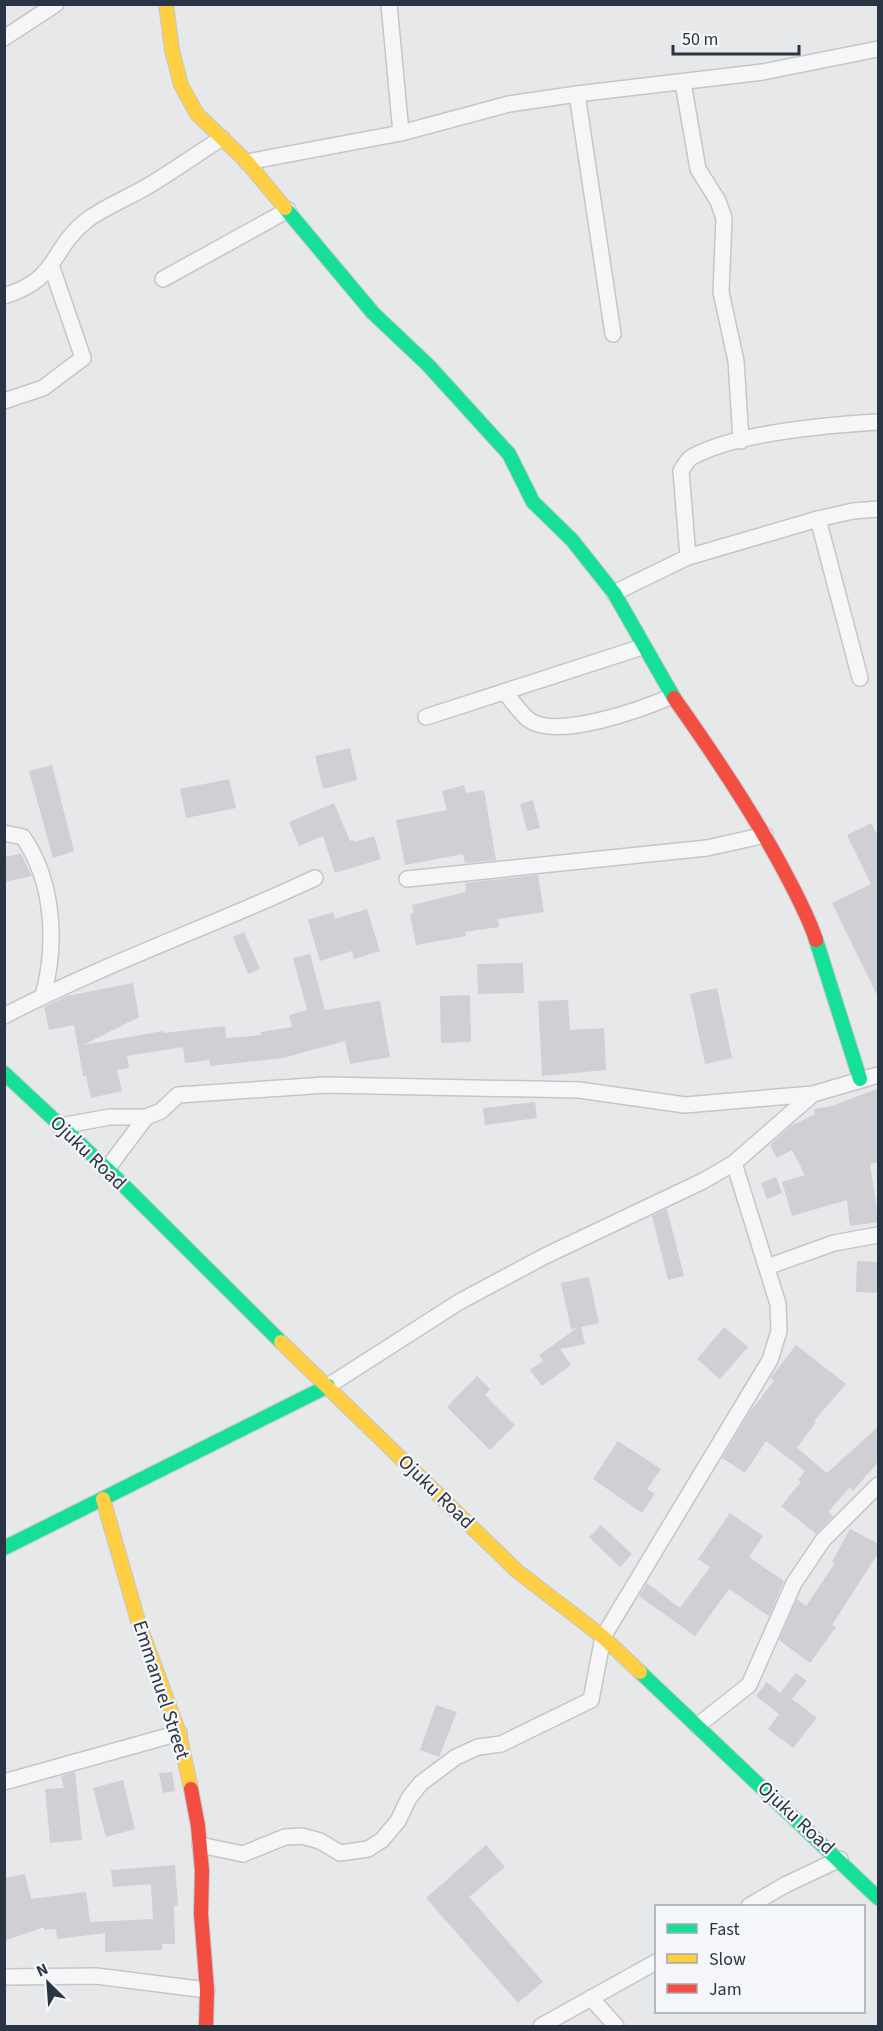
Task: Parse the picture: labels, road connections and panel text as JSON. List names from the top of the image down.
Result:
{
  "streets": {
    "main road": ["Ojuku Road", "Emmanuel Street"]
  },
  "legend": ["Fast", "Slow", "Jam"],
  "scale_bar": "50 m",
  "north": "top left"
}
